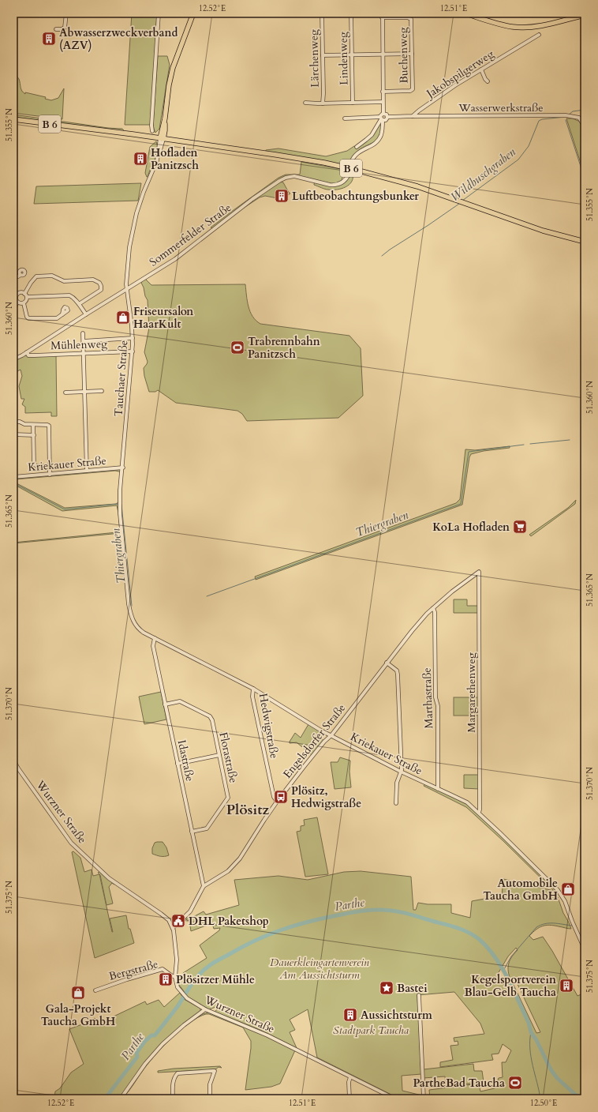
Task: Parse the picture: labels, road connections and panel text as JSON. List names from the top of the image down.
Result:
{
  "streets": {
    "main road": ["B 6"],
    "street": [
      "Buchenweg",
      "Lärchenweg",
      "Lindenweg",
      "Jakobspilgerweg",
      "Wasserwerkstraße",
      "Sommerfelder Straße",
      "Mühlenweg",
      "Tauchaer Straße",
      "Kriekauer Straße",
      "Margarethenweg",
      "Marthastraße",
      "Hedwigstraße",
      "Engelsdorfer Straße",
      "Florastraße",
      "Idastraße",
      "Wurzner Straße",
      "Bergstraße"
    ]
  },
  "crossings": [
    ["Jakobspilgerweg", "Wasserwerkstraße"],
    ["B 6", "Tauchaer Straße"],
    ["Sommerfelder Straße", "Mühlenweg"],
    ["Sommerfelder Straße", "Tauchaer Straße"],
    ["Mühlenweg", "Tauchaer Straße"],
    ["Tauchaer Straße", "Kriekauer Straße"],
    ["Kriekauer Straße", "Margarethenweg"],
    ["Kriekauer Straße", "Marthastraße"],
    ["Kriekauer Straße", "Hedwigstraße"],
    ["Kriekauer Straße", "Engelsdorfer Straße"],
    ["Kriekauer Straße", "Idastraße"],
    ["Margarethenweg", "Engelsdorfer Straße"],
    ["Marthastraße", "Engelsdorfer Straße"],
    ["Hedwigstraße", "Engelsdorfer Straße"],
    ["Engelsdorfer Straße", "Idastraße"],
    ["Florastraße", "Idastraße"],
    ["Wurzner Straße", "Bergstraße"]
  ],
  "districts": ["Plösitz"],
  "water": ["Wildbuschgraben", "Thiergraben", "Parthe"],
  "parks": ["Dauerkleingartenverein Am Aussichtsturm", "Stadtpark Taucha"],
  "places": {
    "building": [
      "Abwasserzweckverband (AZV)",
      "Hofladen Panitzsch",
      "Luftbeobachtungsbunker",
      "Plösitzer Mühle",
      "Kegelsportverein Blau-Gelb Taucha",
      "Aussichtsturm"
    ],
    "shop": ["Friseursalon HaarKult", "Automobile Taucha GmbH", "Gala-Projekt Taucha GmbH"],
    "sports": ["Trabrennbahn Panitzsch", "PartheBad Taucha"],
    "supermarket": ["KoLa Hofladen"],
    "bus stop": ["Plösitz, Hedwigstraße"],
    "public building": ["DHL Paketshop"],
    "place": ["Bastei"]
  },
  "coordinates": [
    "12.52°E",
    "12.51°E",
    "51.355°N",
    "51.360°N",
    "51.365°N",
    "51.370°N",
    "51.375°N",
    "12.50°E"
  ]
}
